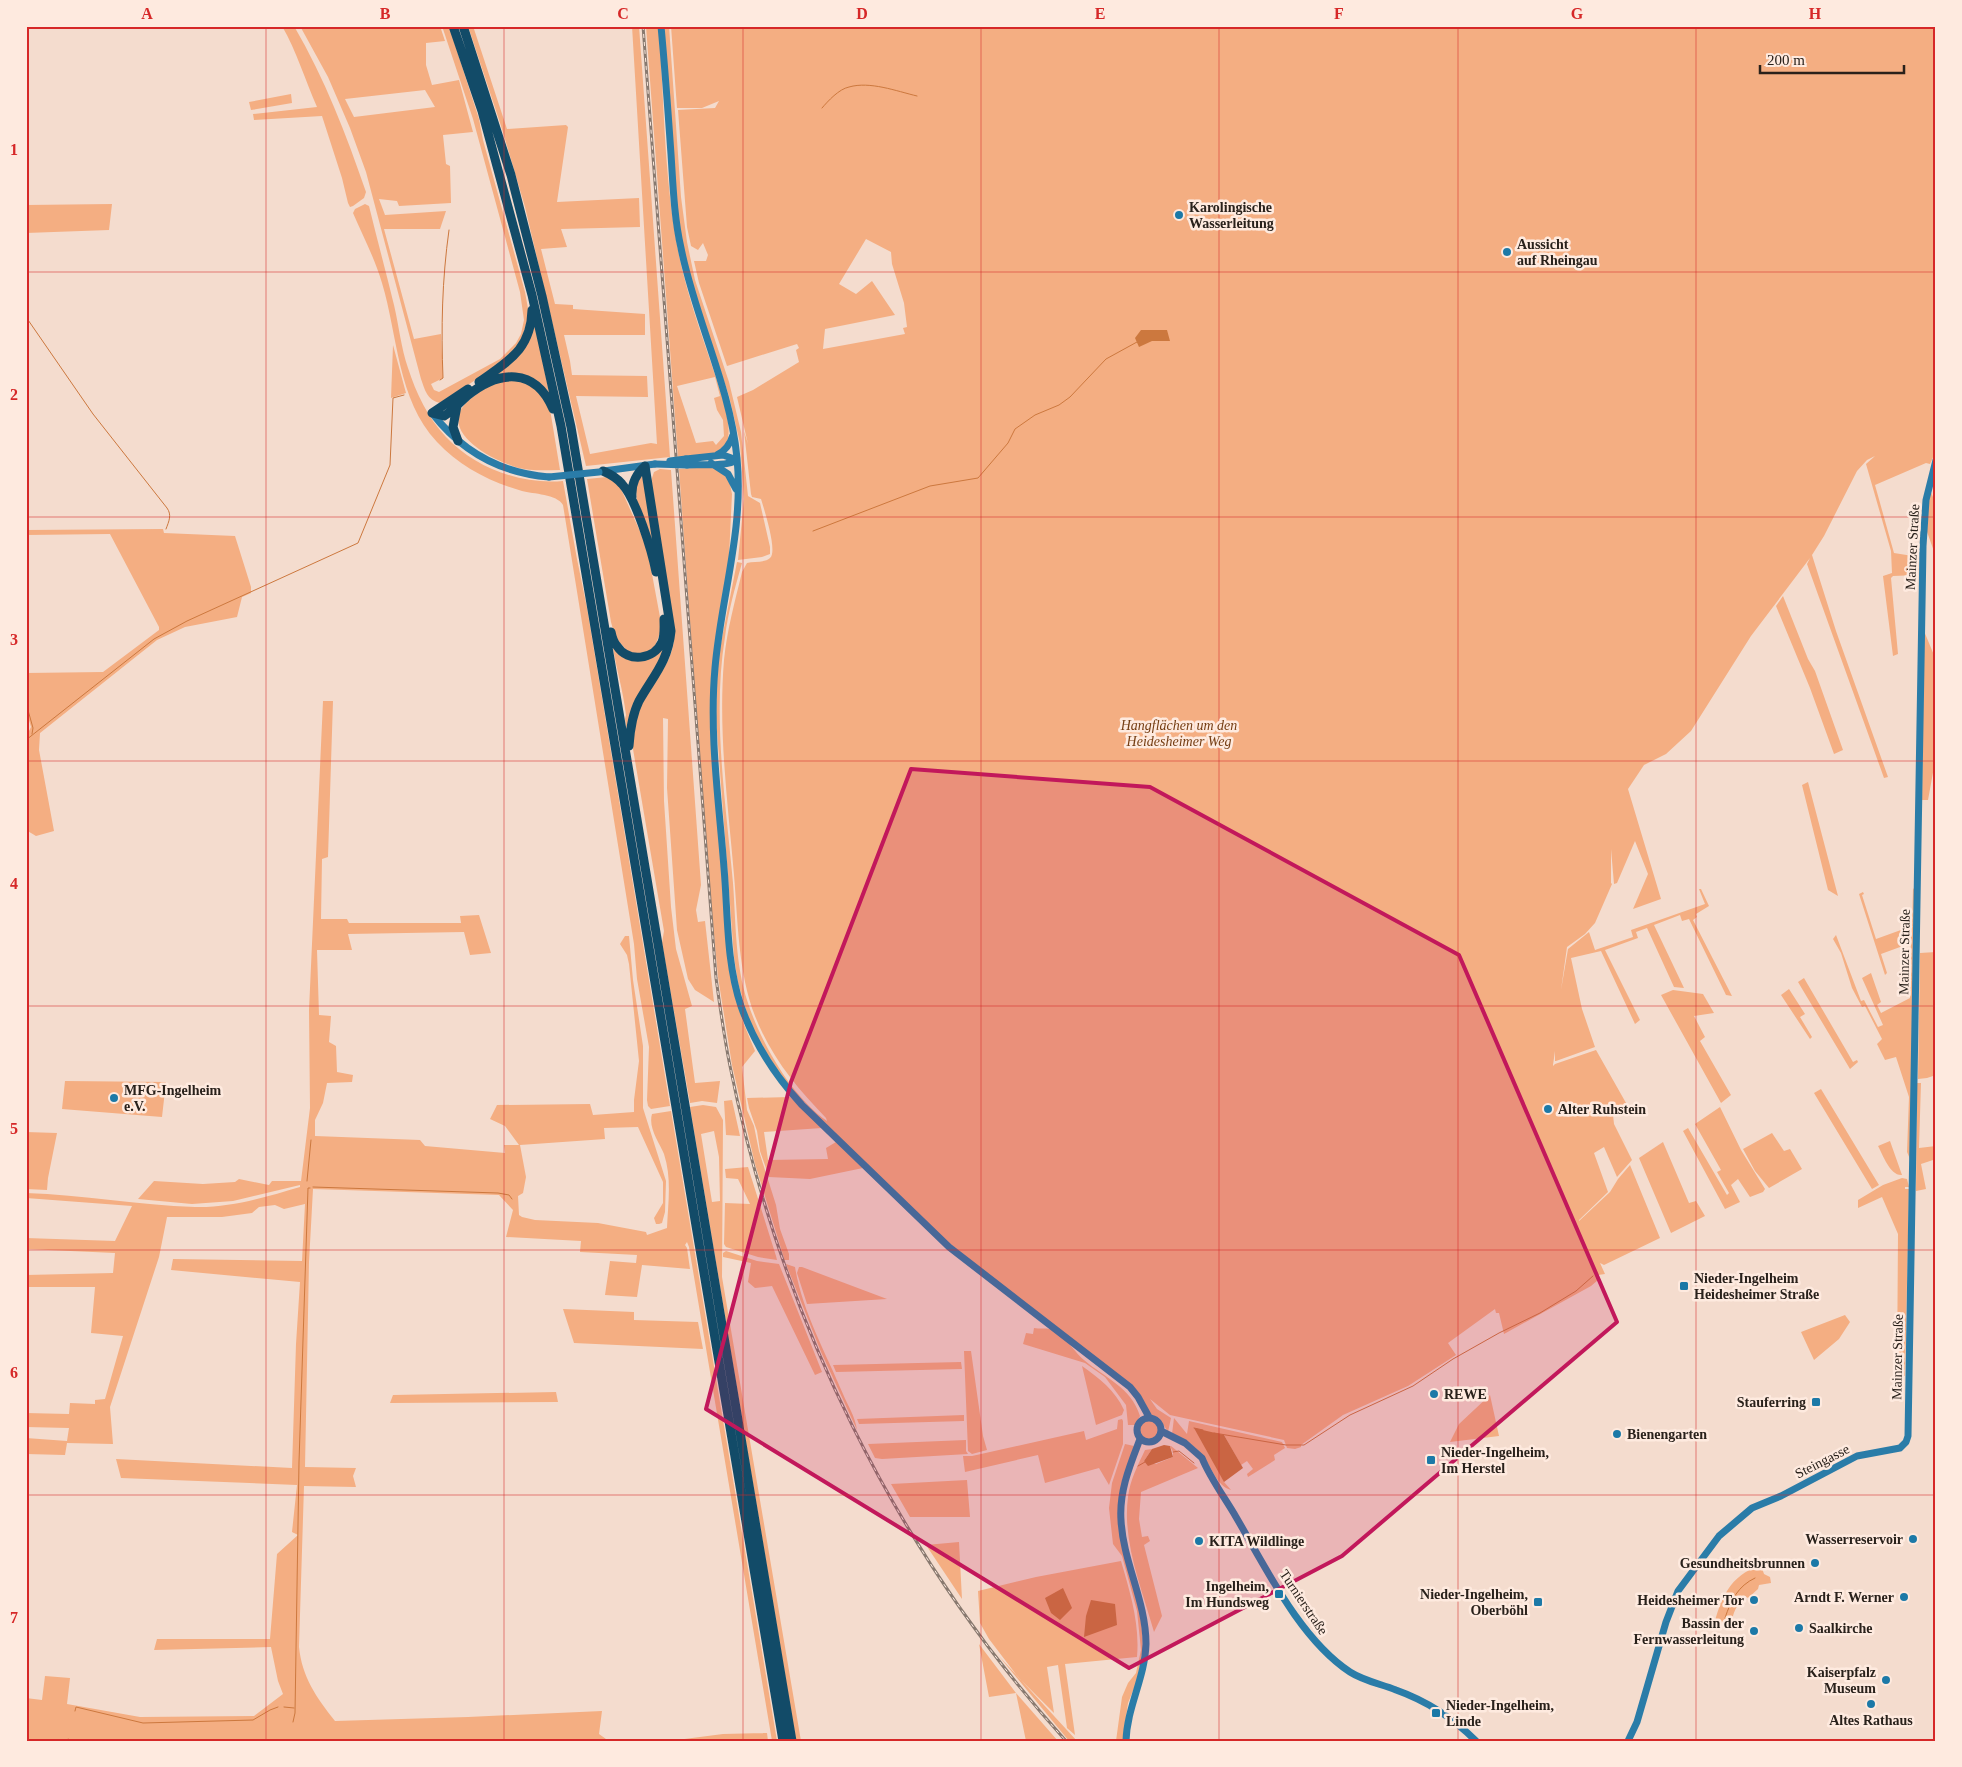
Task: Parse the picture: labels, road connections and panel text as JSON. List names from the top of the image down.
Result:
{
  "streets": {
    "main road": ["Mainzer Straße", "Steingasse", "Turnierstraße"]
  },
  "crossings": [
    ["Mainzer Straße", "Steingasse"]
  ],
  "parks": ["Hangflächen um den Heidesheimer Weg"],
  "places": {
    "other": [
      "Karolingische Wasserleitung",
      "Aussicht auf Rheingau",
      "MFG-Ingelheim e.V.",
      "Alter Ruhstein",
      "REWE",
      "Bienengarten",
      "Wasserreservoir",
      "KITA Wildlinge",
      "Gesundheitsbrunnen",
      "Arndt F. Werner",
      "Heidesheimer Tor",
      "Saalkirche",
      "Bassin der Fernwasserleitung",
      "Kaiserpfalz Museum",
      "Altes Rathaus"
    ],
    "transit": [
      "Nieder-Ingelheim Heidesheimer Straße",
      "Stauferring",
      "Nieder-Ingelheim, Im Herstel",
      "Ingelheim, Im Hundsweg",
      "Nieder-Ingelheim, Oberböhl",
      "Nieder-Ingelheim, Linde"
    ]
  },
  "scale_bar": "200 m",
  "grid": {
    "columns": [
      "A",
      "B",
      "C",
      "D",
      "E",
      "F",
      "G",
      "H"
    ],
    "rows": [
      "1",
      "2",
      "3",
      "4",
      "5",
      "6",
      "7"
    ]
  }
}
